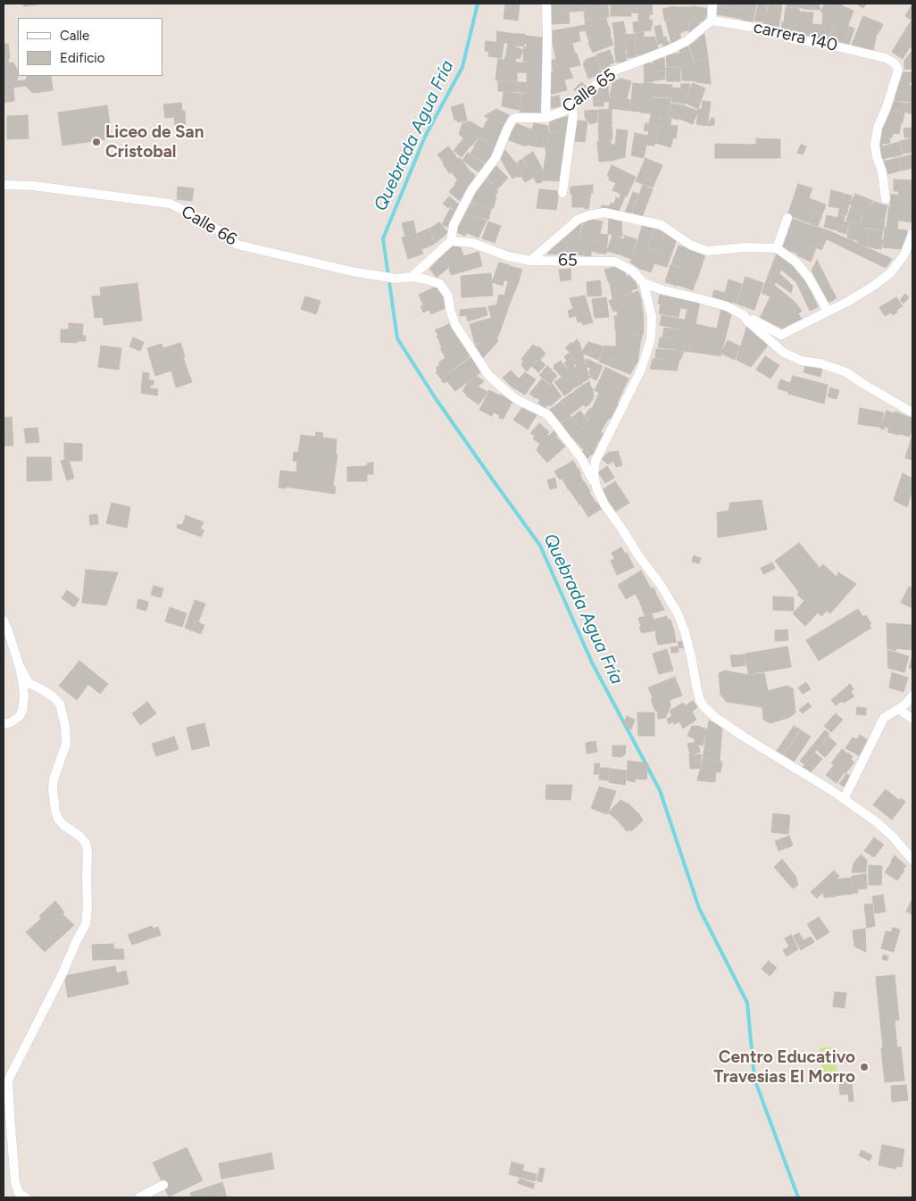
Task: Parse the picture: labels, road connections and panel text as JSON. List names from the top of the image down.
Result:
{
  "streets": {
    "street": [
      "carrera 140",
      "Calle 65",
      "Calle 66",
      "65"
    ]
  },
  "crossings": [
    ["carrera 140", "Calle 65"],
    ["Calle 65", "65"]
  ],
  "water": ["Quebrada Agua Fría"],
  "places": ["Liceo de San Cristobal", "Centro Educativo Travesias El Morro"],
  "legend": ["Calle", "Edificio"]
}
